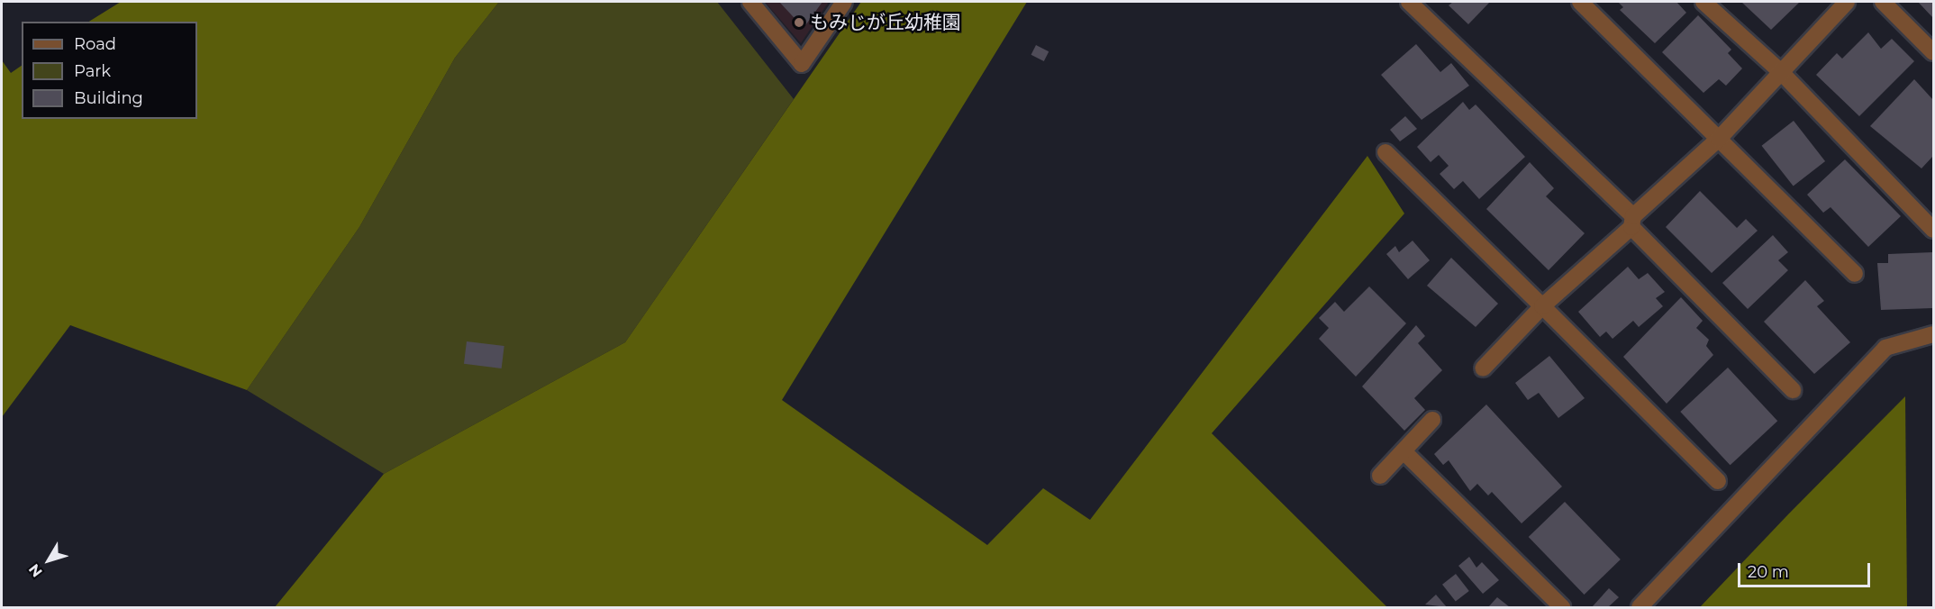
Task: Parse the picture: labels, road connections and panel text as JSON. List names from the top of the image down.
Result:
{
  "places": ["もみじが丘幼稚園"],
  "legend": ["Road", "Park", "Building"],
  "scale_bar": "20 m",
  "north": "bottom left"
}
